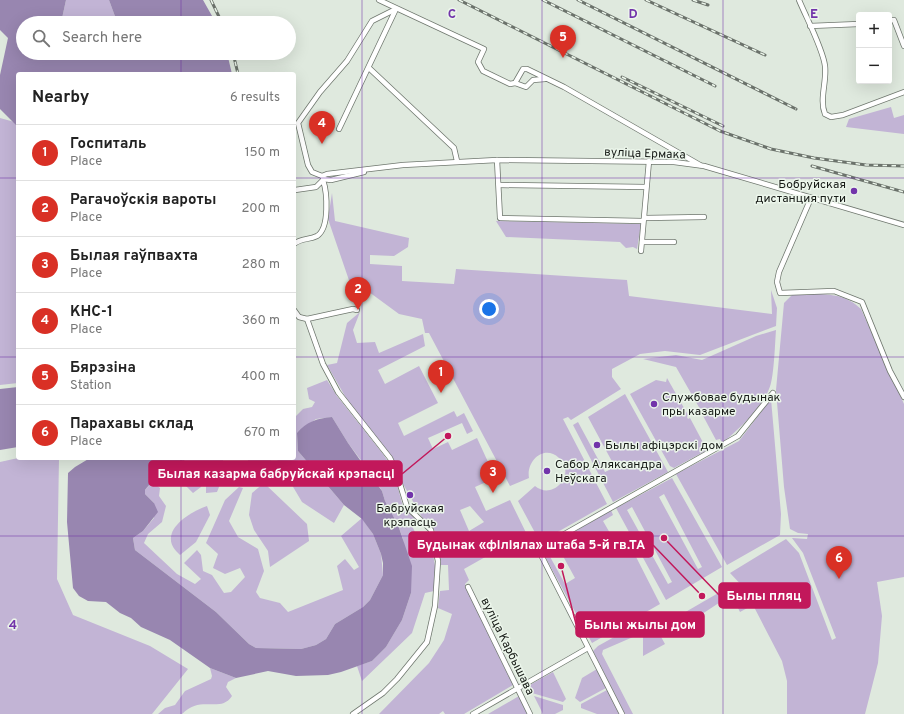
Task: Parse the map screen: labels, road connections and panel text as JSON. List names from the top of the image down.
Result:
{
  "streets": {
    "street": ["вуліца Ермака", "вуліца Карбышава"]
  },
  "places": [
    "Бобруйская дистанция пути",
    "Службовае будынак пры казарме",
    "Былая казарма бабруйскай крэпасці",
    "Былы афіцэрскі дом",
    "Сабор Аляксандра Неўскага",
    "Бабруйская крэпасць",
    "Былы пляц",
    "Былы жылы дом",
    "Будынак «філіяла» штаба 5-й гв.ТА"
  ],
  "page": {
    "map_buttons": ["+", "−"],
    "search": "Search here",
    "pins": [
      "5",
      "4",
      "2",
      "1",
      "3",
      "6"
    ],
    "heading": ["Nearby", "6 results"],
    "list": [
      {
        "mark": "1",
        "name": "Госпиталь",
        "note": "Place",
        "value": "150 m"
      },
      {
        "mark": "2",
        "name": "Рагачоўскія вароты",
        "note": "Place",
        "value": "200 m"
      },
      {
        "mark": "3",
        "name": "Былая гаўпвахта",
        "note": "Place",
        "value": "280 m"
      },
      {
        "mark": "4",
        "name": "КНС-1",
        "note": "Place",
        "value": "360 m"
      },
      {
        "mark": "5",
        "name": "Бярэзіна",
        "note": "Station",
        "value": "400 m"
      },
      {
        "mark": "6",
        "name": "Парахавы склад",
        "note": "Place",
        "value": "670 m"
      }
    ]
  },
  "grid": {
    "columns": ["C", "D", "E"],
    "rows": ["4"]
  }
}
